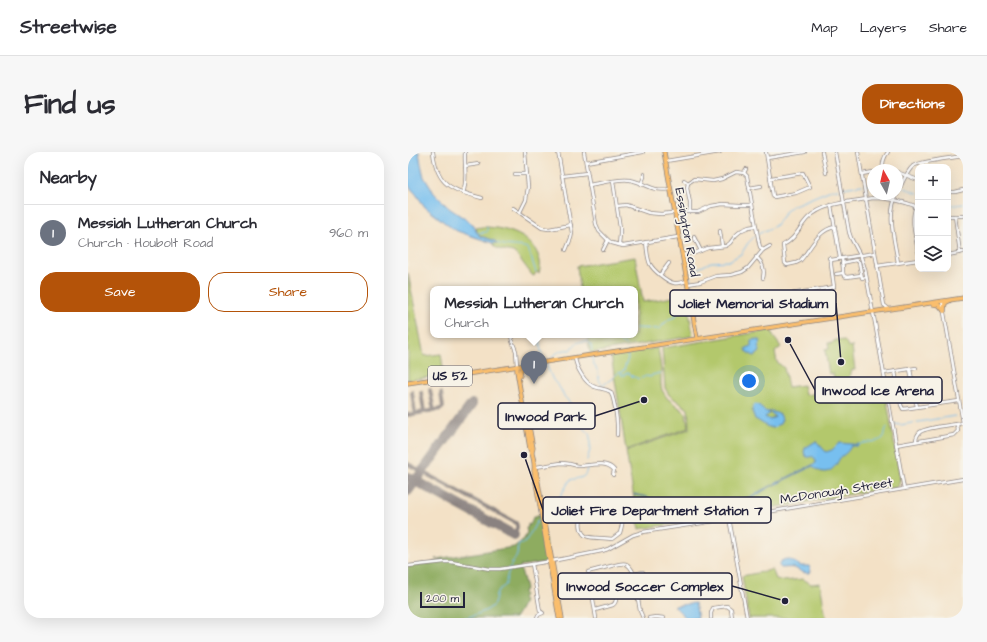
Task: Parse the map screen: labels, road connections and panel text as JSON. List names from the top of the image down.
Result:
{
  "streets": {
    "main road": ["Essington Road", "US 52"],
    "street": ["McDonough Street"]
  },
  "crossings": [
    ["Essington Road", "US 52"]
  ],
  "places": [
    "Inwood Ice Arena",
    "Joliet Memorial Stadium",
    "Inwood Park",
    "Joliet Fire Department Station 7",
    "Inwood Soccer Complex"
  ],
  "scale_bar": "200 m",
  "north": "top",
  "page": {
    "header": "Streetwise",
    "nav": ["Map", "Layers", "Share"],
    "buttons": [
      "Directions",
      ["Save", "Share"]
    ],
    "title": "Find us",
    "heading": "Nearby",
    "map_buttons": ["+", "−"],
    "list": [
      {
        "mark": "1",
        "name": "Messiah Lutheran Church",
        "note": "Church · Houbolt Road",
        "value": "960 m"
      }
    ],
    "popup": ["Messiah Lutheran Church", "Church"],
    "pins": "1",
    "scale": "200 m"
  }
}
